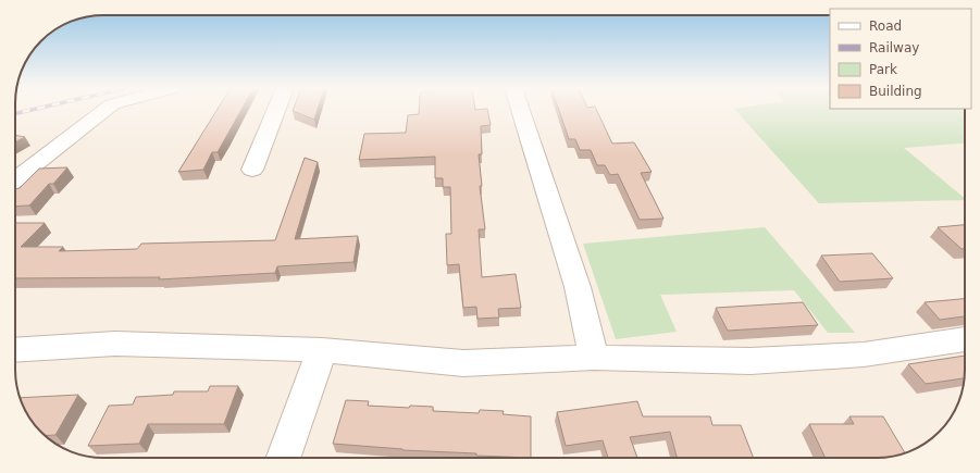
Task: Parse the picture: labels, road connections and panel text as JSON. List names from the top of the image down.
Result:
{
  "legend": [
    "Road",
    "Railway",
    "Park",
    "Building"
  ]
}
